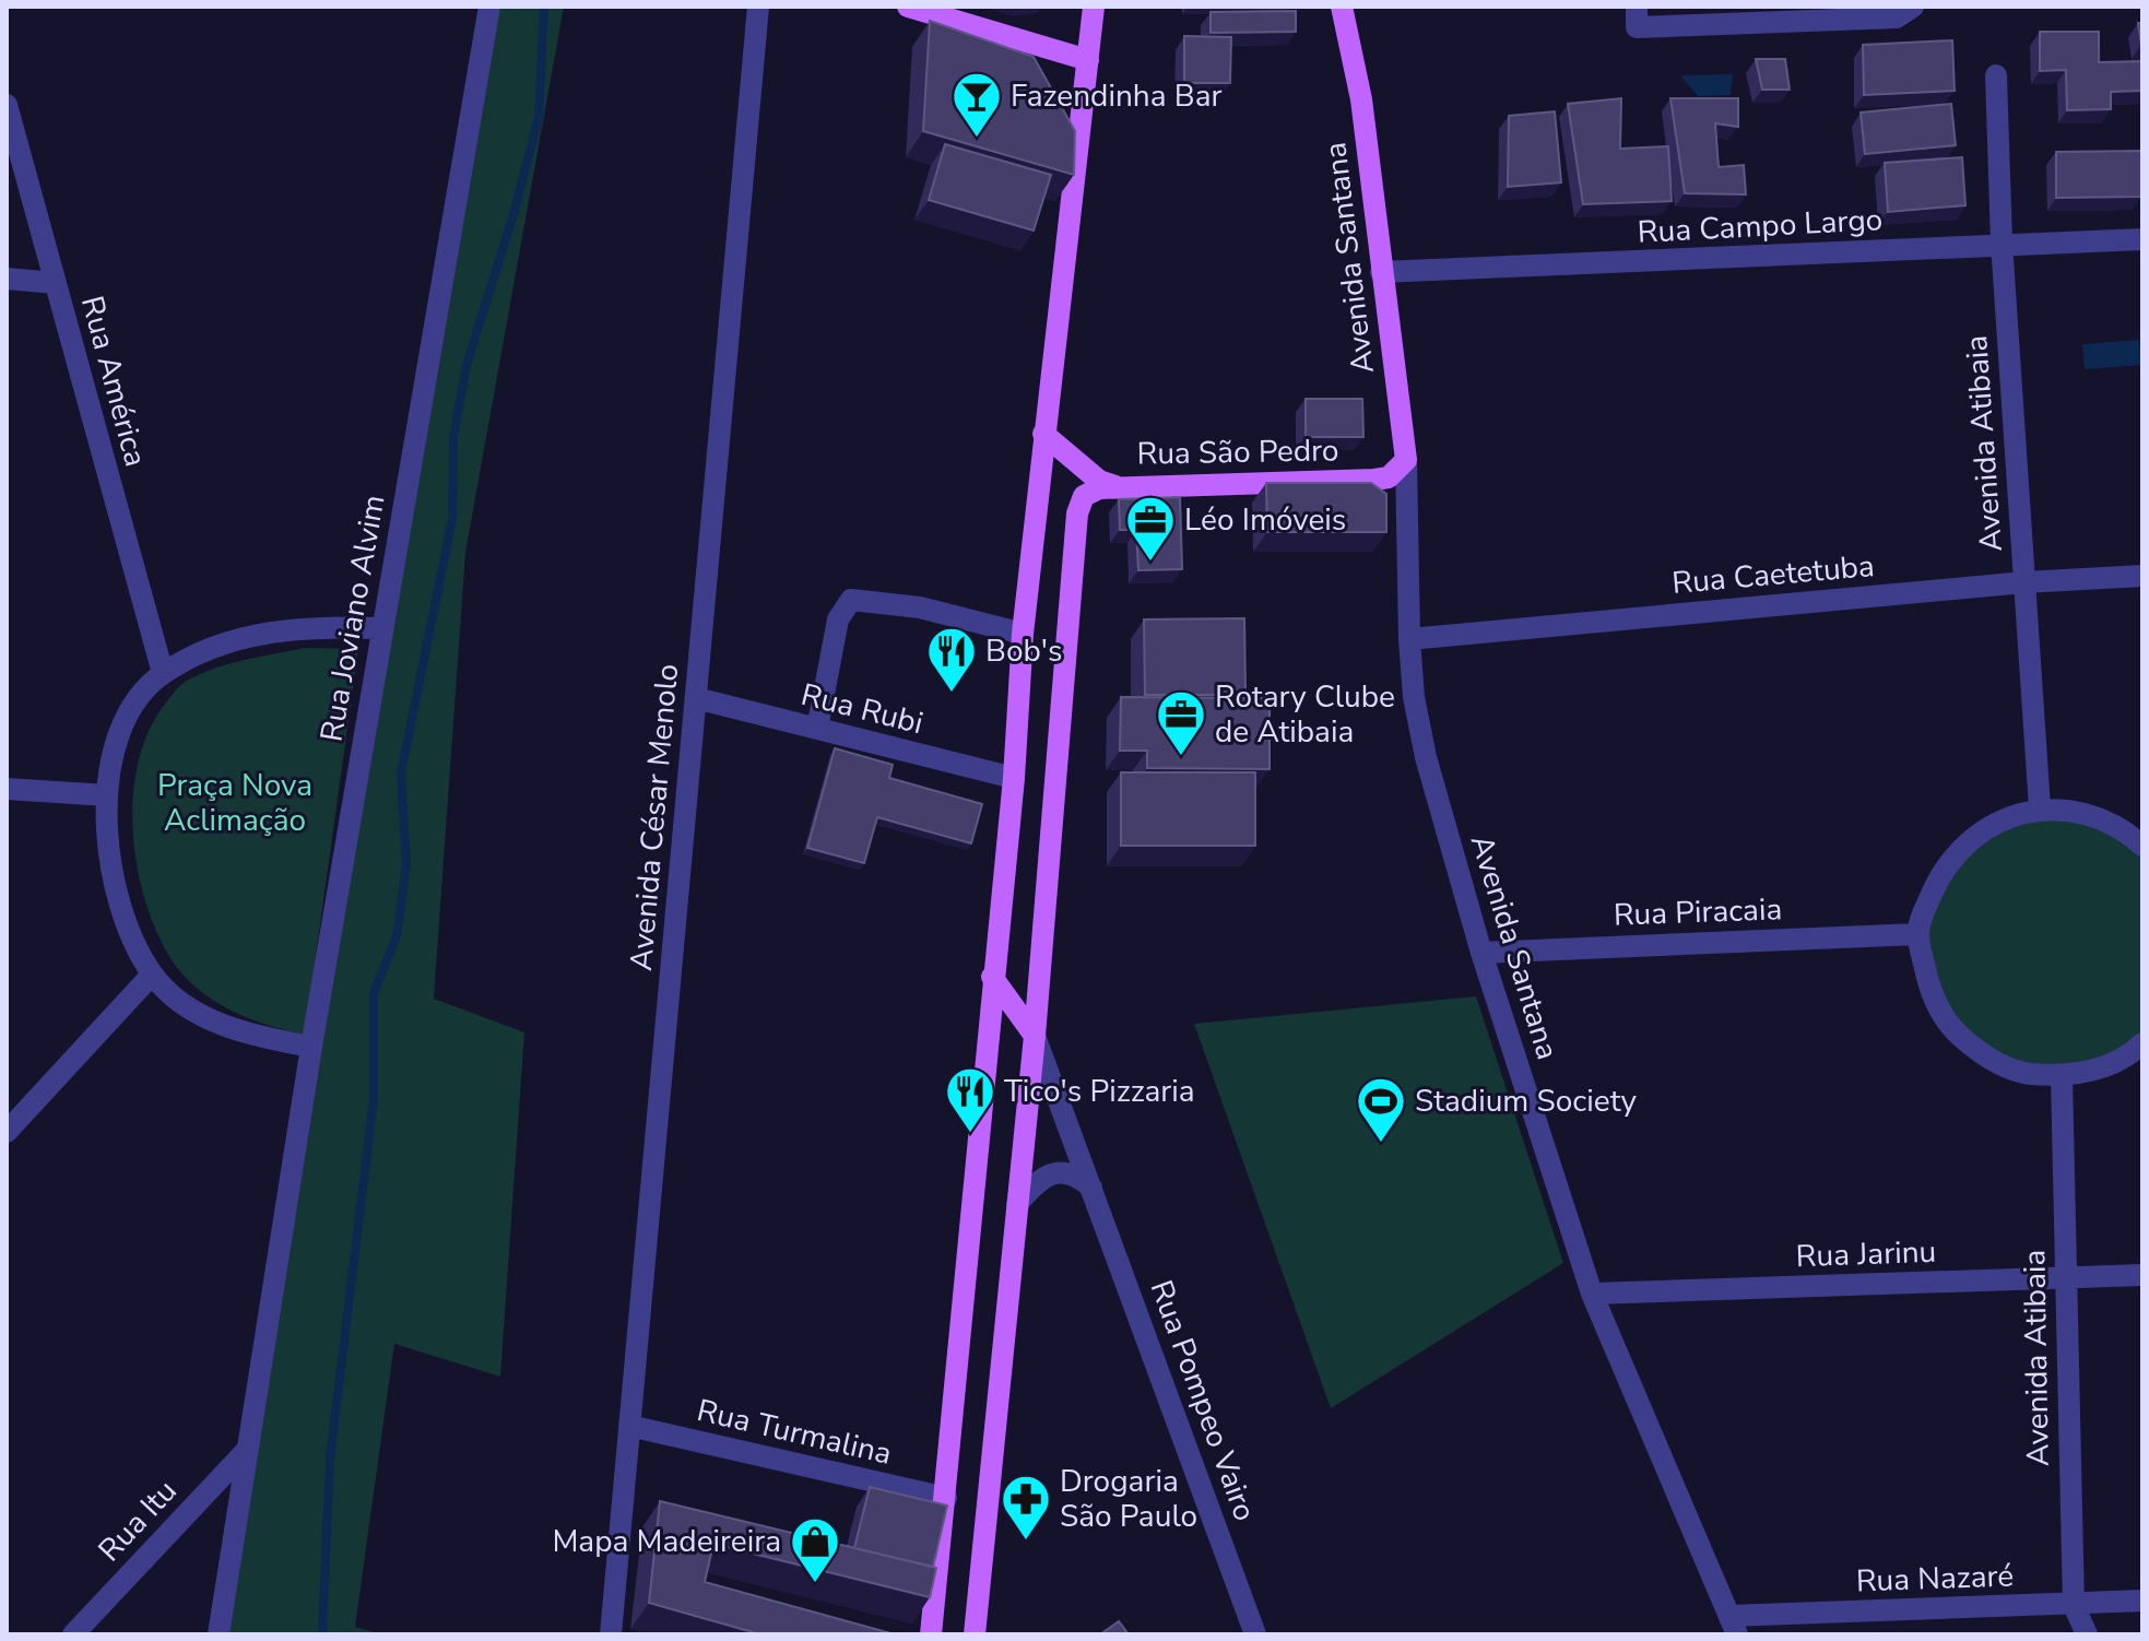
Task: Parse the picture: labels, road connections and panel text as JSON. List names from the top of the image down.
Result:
{
  "streets": {
    "main road": ["Avenida Santana", "Rua São Pedro"],
    "street": [
      "Rua Campo Largo",
      "Rua América",
      "Avenida Atibaia",
      "Rua Caetetuba",
      "Rua Joviano Alvim",
      "Rua Rubi",
      "Avenida César Menolo",
      "Rua Piracaia",
      "Rua Jarinu",
      "Rua Pompeo Vairo",
      "Rua Turmalina",
      "Rua Itu",
      "Rua Nazaré"
    ]
  },
  "crossings": [
    ["Rua Campo Largo", "Avenida Santana"],
    ["Rua Campo Largo", "Avenida Atibaia"],
    ["Avenida Santana", "Rua São Pedro"],
    ["Avenida Santana", "Rua Caetetuba"],
    ["Avenida Santana", "Rua Piracaia"],
    ["Avenida Santana", "Rua Jarinu"],
    ["Avenida Santana", "Rua Nazaré"],
    ["Avenida Atibaia", "Rua Caetetuba"],
    ["Avenida Atibaia", "Rua Jarinu"],
    ["Avenida Atibaia", "Rua Nazaré"],
    ["Rua São Pedro", "Rua Pompeo Vairo"],
    ["Rua Joviano Alvim", "Rua Itu"],
    ["Rua Rubi", "Avenida César Menolo"],
    ["Avenida César Menolo", "Rua Turmalina"]
  ],
  "parks": ["Praça Nova Aclimação"],
  "places": {
    "bar": ["Fazendinha Bar"],
    "office": ["Léo Imóveis", "Rotary Clube de Atibaia"],
    "restaurant": ["Bob's", "Tico's Pizzaria"],
    "sports": ["Stadium Society"],
    "pharmacy": ["Drogaria São Paulo"],
    "shop": ["Mapa Madeireira"]
  }
}
